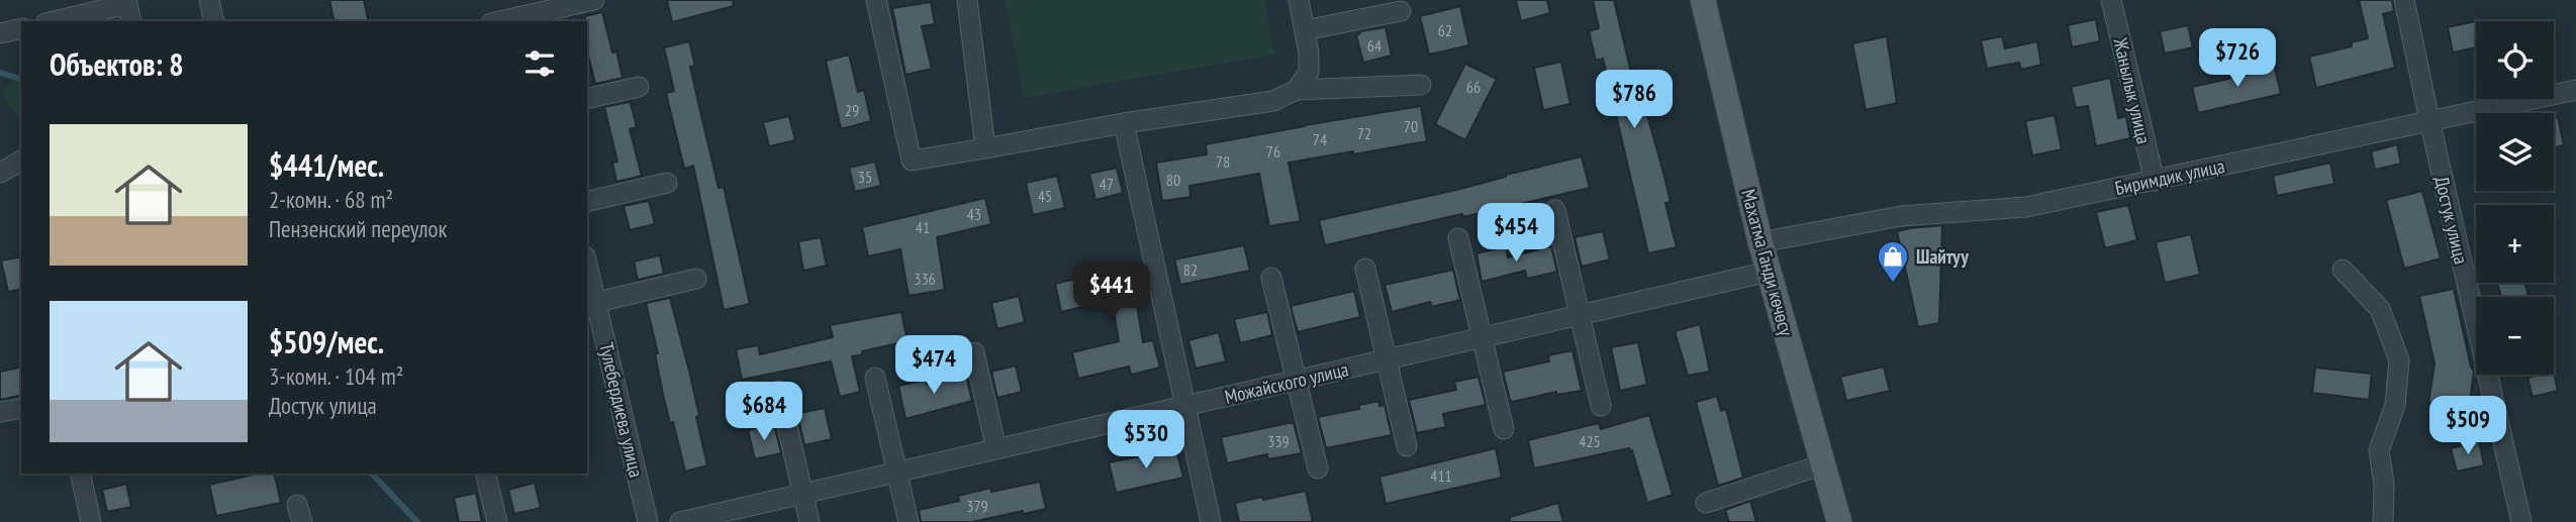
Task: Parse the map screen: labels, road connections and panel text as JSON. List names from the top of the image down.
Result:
{
  "streets": {
    "main road": ["Махатма Ганди көчөсү"],
    "street": [
      "Жанылык улица",
      "Биримдик улица",
      "Достук улица",
      "Можайского улица",
      "Тулебердиева улица"
    ]
  },
  "crossings": [
    ["Жанылык улица", "Биримдик улица"],
    ["Биримдик улица", "Достук улица"],
    ["Биримдик улица", "Махатма Ганди көчөсү"],
    ["Махатма Ганди көчөсү", "Можайского улица"]
  ],
  "places": {
    "shop": ["Шайтуу"]
  },
  "house_numbers": [
    "62",
    "64",
    "66",
    "29",
    "70",
    "72",
    "74",
    "76",
    "78",
    "35",
    "80",
    "47",
    "45",
    "43",
    "41",
    "82",
    "336",
    "339",
    "425",
    "411",
    "379"
  ],
  "page": {
    "map_buttons": ["+", "−"],
    "heading": "Объектов: 8",
    "price": [
      "$726",
      "$786",
      "$454",
      "$441",
      "$474",
      "$684",
      "$509",
      "$530"
    ],
    "list": [
      {
        "name": "$441/мес.",
        "note": "2-комн. · 68 m² · Пензенский переулок"
      },
      {
        "name": "$509/мес.",
        "note": "3-комн. · 104 m² · Достук улица"
      }
    ]
  }
}
